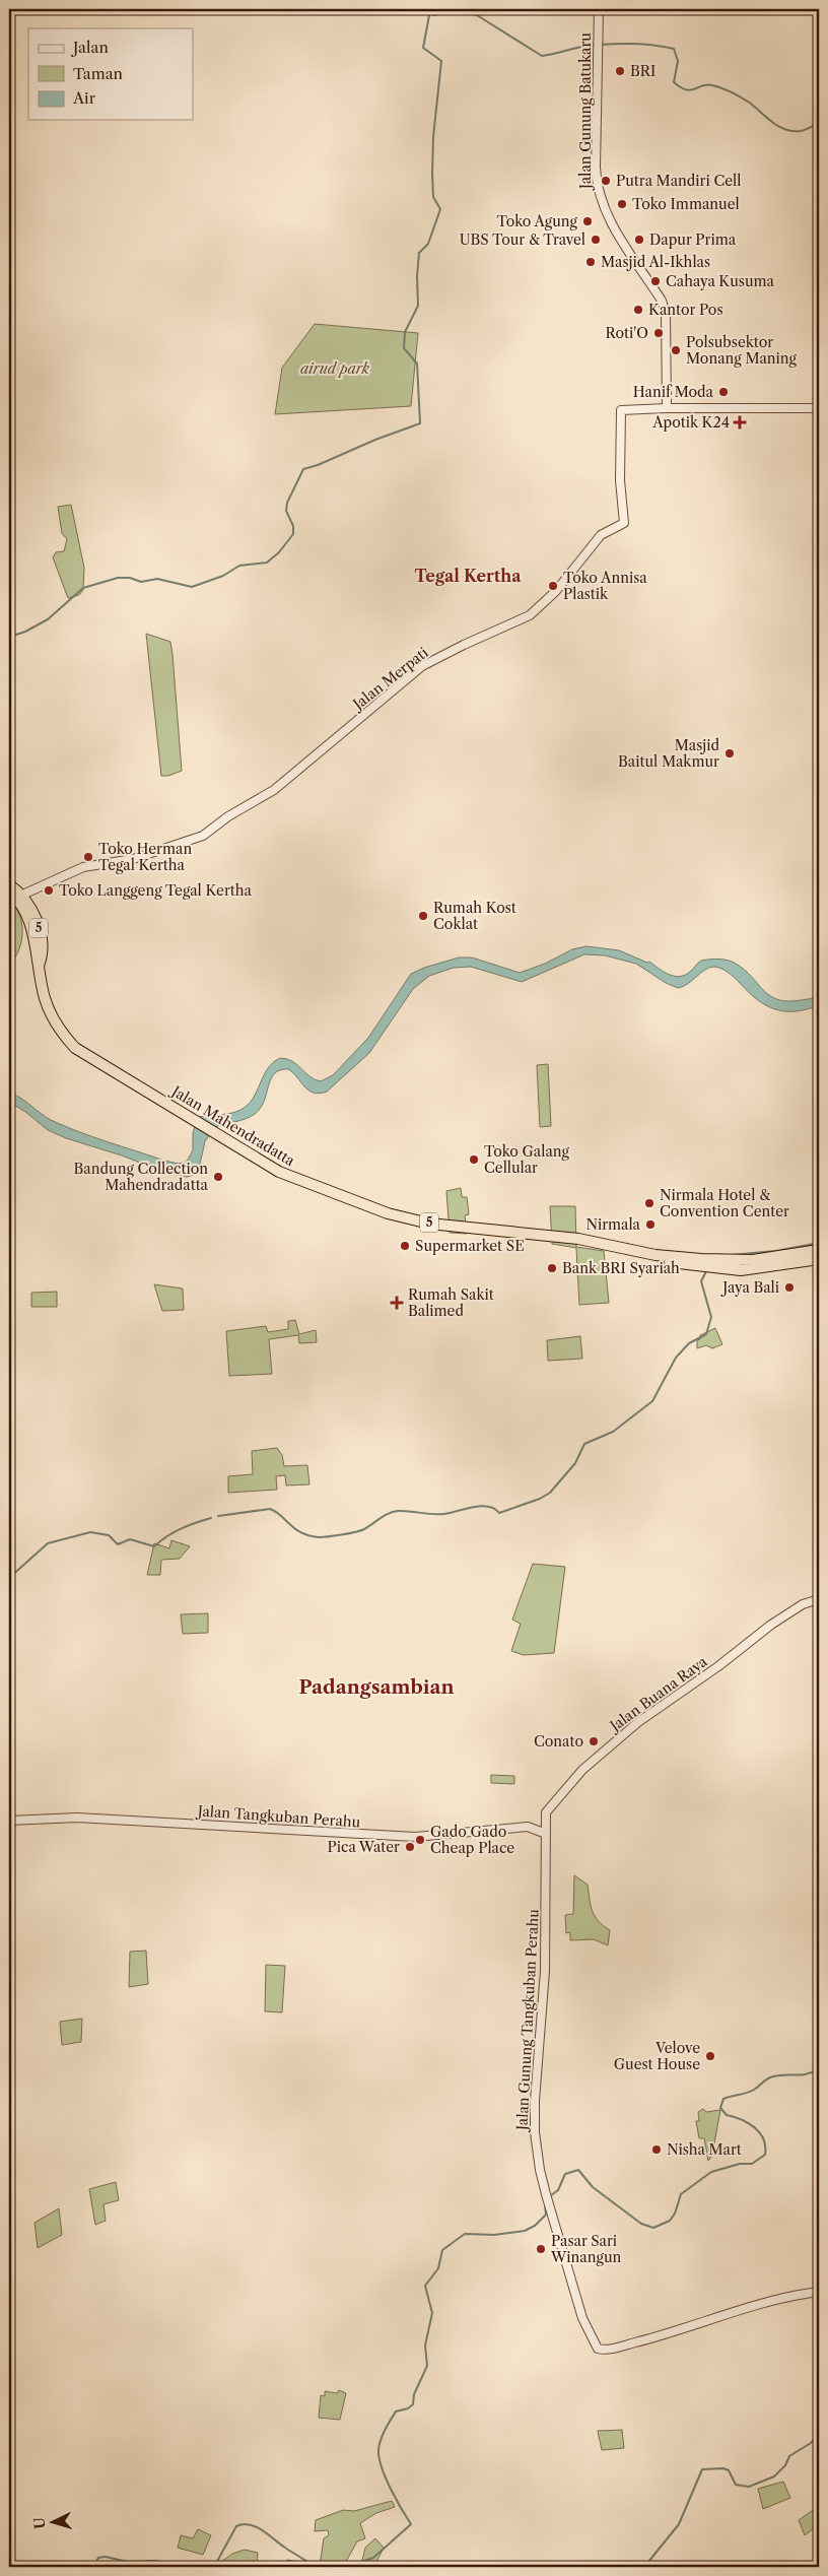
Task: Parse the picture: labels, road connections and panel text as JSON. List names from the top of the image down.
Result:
{
  "streets": {
    "highway": ["5", "Jalan Mahendradatta"],
    "street": [
      "Jalan Gunung Batukaru",
      "Jalan Merpati",
      "Jalan Buana Raya",
      "Jalan Tangkuban Perahu",
      "Jalan Gunung Tangkuban Perahu"
    ]
  },
  "crossings": [
    ["Jalan Gunung Batukaru", "Jalan Merpati"],
    ["Jalan Merpati", "Jalan Mahendradatta"],
    ["Jalan Buana Raya", "Jalan Tangkuban Perahu"],
    ["Jalan Buana Raya", "Jalan Gunung Tangkuban Perahu"],
    ["Jalan Tangkuban Perahu", "Jalan Gunung Tangkuban Perahu"]
  ],
  "districts": ["Tegal Kertha", "Padangsambian"],
  "parks": ["airud park"],
  "places": {
    "other": [
      "BRI",
      "Putra Mandiri Cell",
      "Toko Immanuel",
      "Toko Agung",
      "UBS Tour & Travel",
      "Dapur Prima",
      "Masjid Al-Ikhlas",
      "Cahaya Kusuma",
      "Kantor Pos",
      "Roti'O",
      "Polsubsektor Monang Maning",
      "Hanif Moda",
      "Toko Annisa Plastik",
      "Masjid Baitul Makmur",
      "Toko Herman Tegal Kertha",
      "Toko Langgeng Tegal Kertha",
      "Rumah Kost Coklat",
      "Toko Galang Cellular",
      "Bandung Collection Mahendradatta",
      "Nirmala Hotel & Convention Center",
      "Nirmala",
      "Supermarket SE",
      "Bank BRI Syariah",
      "Jaya Bali",
      "Conato",
      "Gado Gado Cheap Place",
      "Pica Water",
      "Velove Guest House",
      "Nisha Mart",
      "Pasar Sari Winangun"
    ],
    "health": ["Apotik K24", "Rumah Sakit Balimed"]
  },
  "legend": ["Jalan", "Taman", "Air"],
  "north": "left"
}
